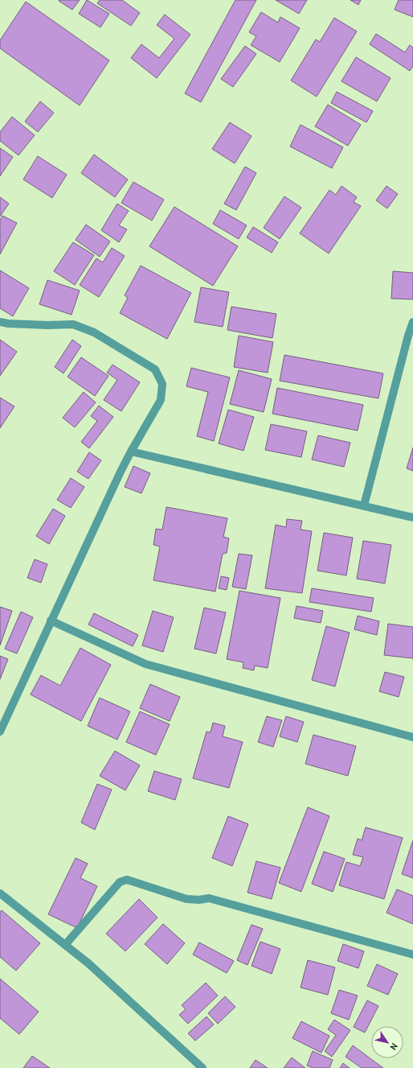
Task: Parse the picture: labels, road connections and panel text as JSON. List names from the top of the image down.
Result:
{
  "north": "bottom right"
}
